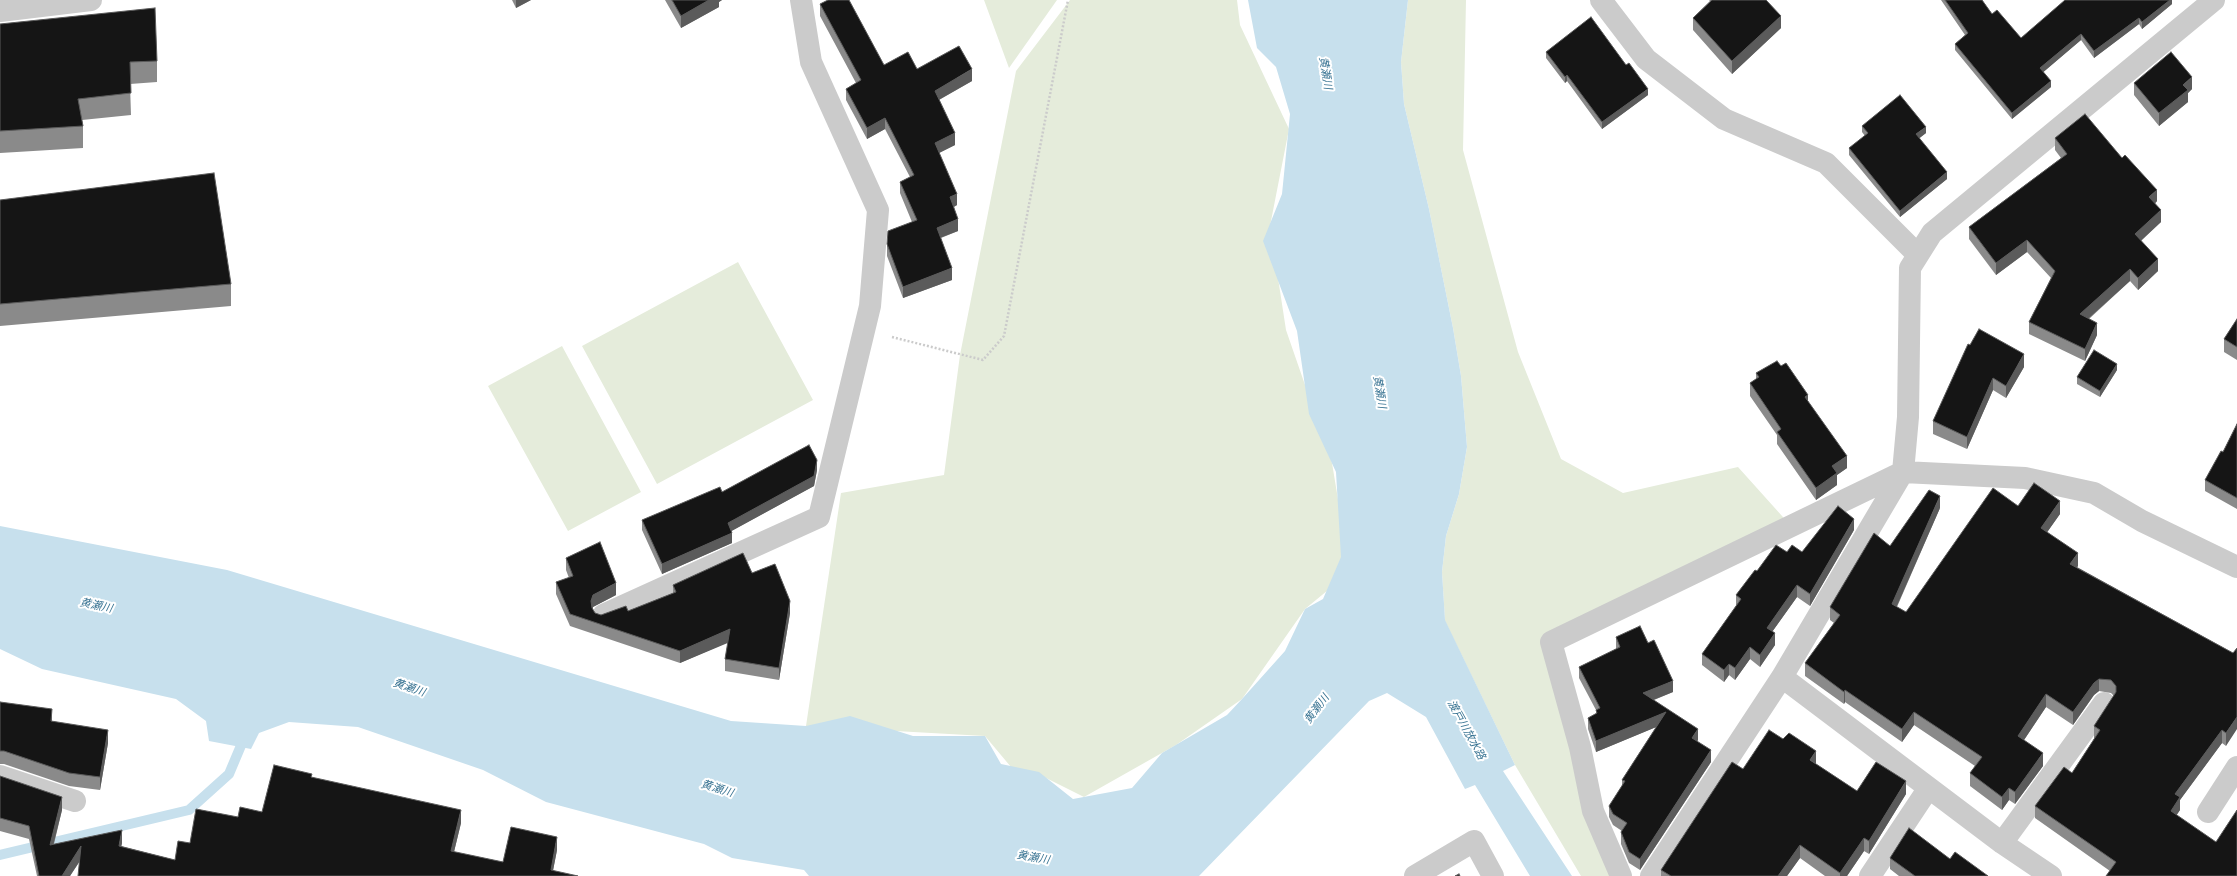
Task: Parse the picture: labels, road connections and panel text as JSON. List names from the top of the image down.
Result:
{
  "water": ["黄瀬川", "渡戸川放水路"]
}
